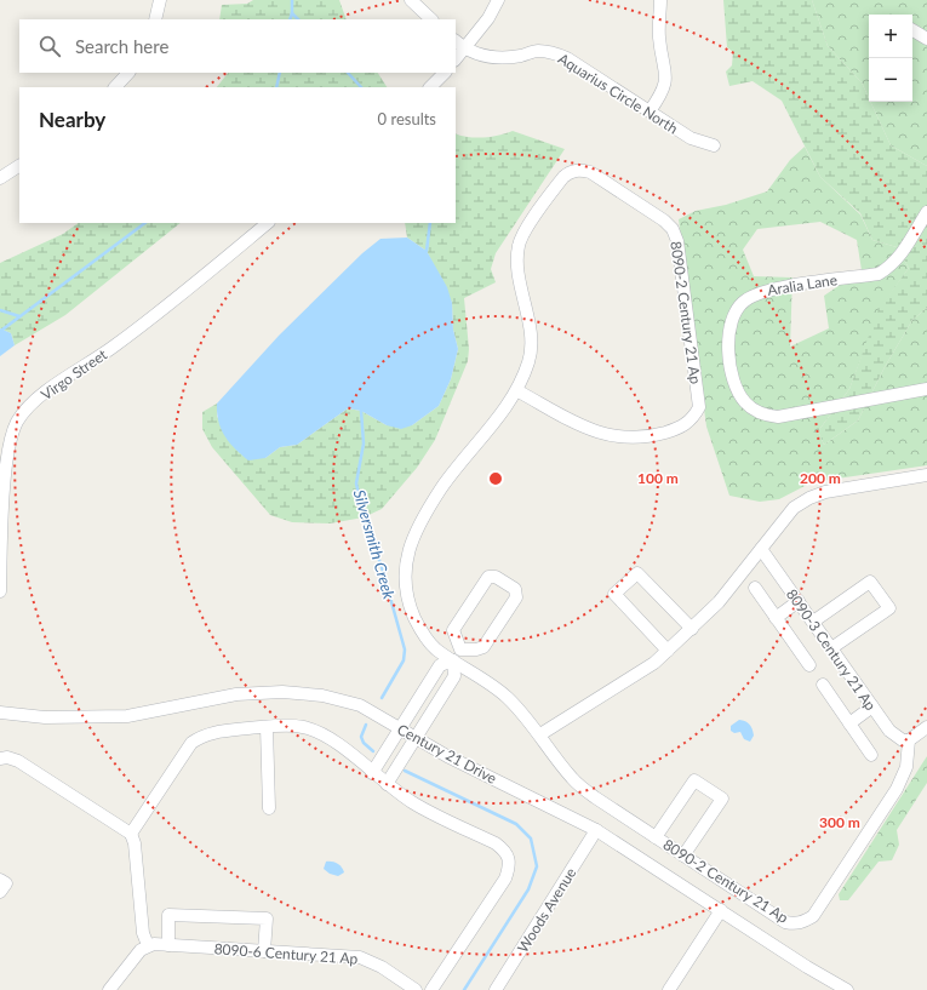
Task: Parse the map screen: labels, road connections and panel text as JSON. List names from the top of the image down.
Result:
{
  "streets": {
    "street": [
      "Aquarius Circle North",
      "Aralia Lane",
      "8090-2 Century 21 Ap",
      "Virgo Street",
      "8090-3 Century 21 Ap",
      "Century 21 Drive",
      "Woods Avenue",
      "8090-6 Century 21 Ap"
    ]
  },
  "crossings": [
    ["8090-2 Century 21 Ap", "8090-3 Century 21 Ap"],
    ["Century 21 Drive", "Woods Avenue"]
  ],
  "water": ["Silversmith Creek"],
  "page": {
    "map_buttons": ["+", "−"],
    "search": "Search here",
    "heading": ["Nearby", "0 results"]
  },
  "rings": ["100 m", "200 m", "300 m"]
}
